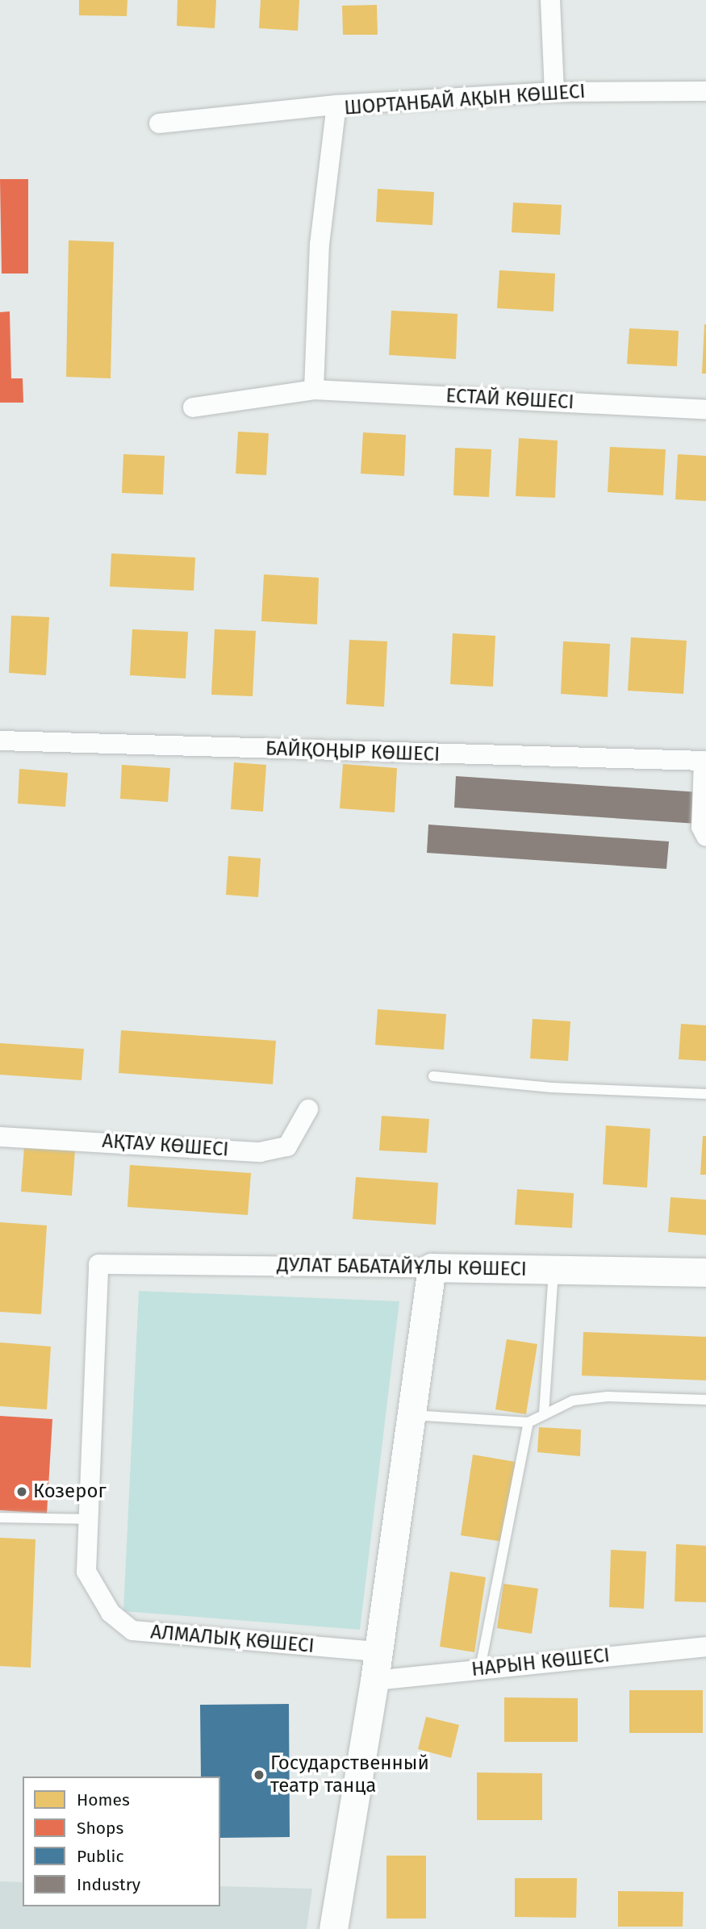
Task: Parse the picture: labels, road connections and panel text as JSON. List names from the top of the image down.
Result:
{
  "streets": {
    "street": [
      "ШОРТАНБАЙ АҚЫН КӨШЕСІ",
      "ЕСТАЙ КӨШЕСІ",
      "БАЙҚОҢЫР КӨШЕСІ",
      "АҚТАУ КӨШЕСІ",
      "ДУЛАТ БАБАТАЙҰЛЫ КӨШЕСІ",
      "АЛМАЛЫҚ КӨШЕСІ",
      "НАРЫН КӨШЕСІ"
    ]
  },
  "crossings": [
    ["ШОРТАНБАЙ АҚЫН КӨШЕСІ", "ЕСТАЙ КӨШЕСІ"],
    ["ДУЛАТ БАБАТАЙҰЛЫ КӨШЕСІ", "АЛМАЛЫҚ КӨШЕСІ"]
  ],
  "places": ["Козерог", "Государственный театр танца"],
  "legend": [
    "Homes",
    "Shops",
    "Public",
    "Industry"
  ]
}
